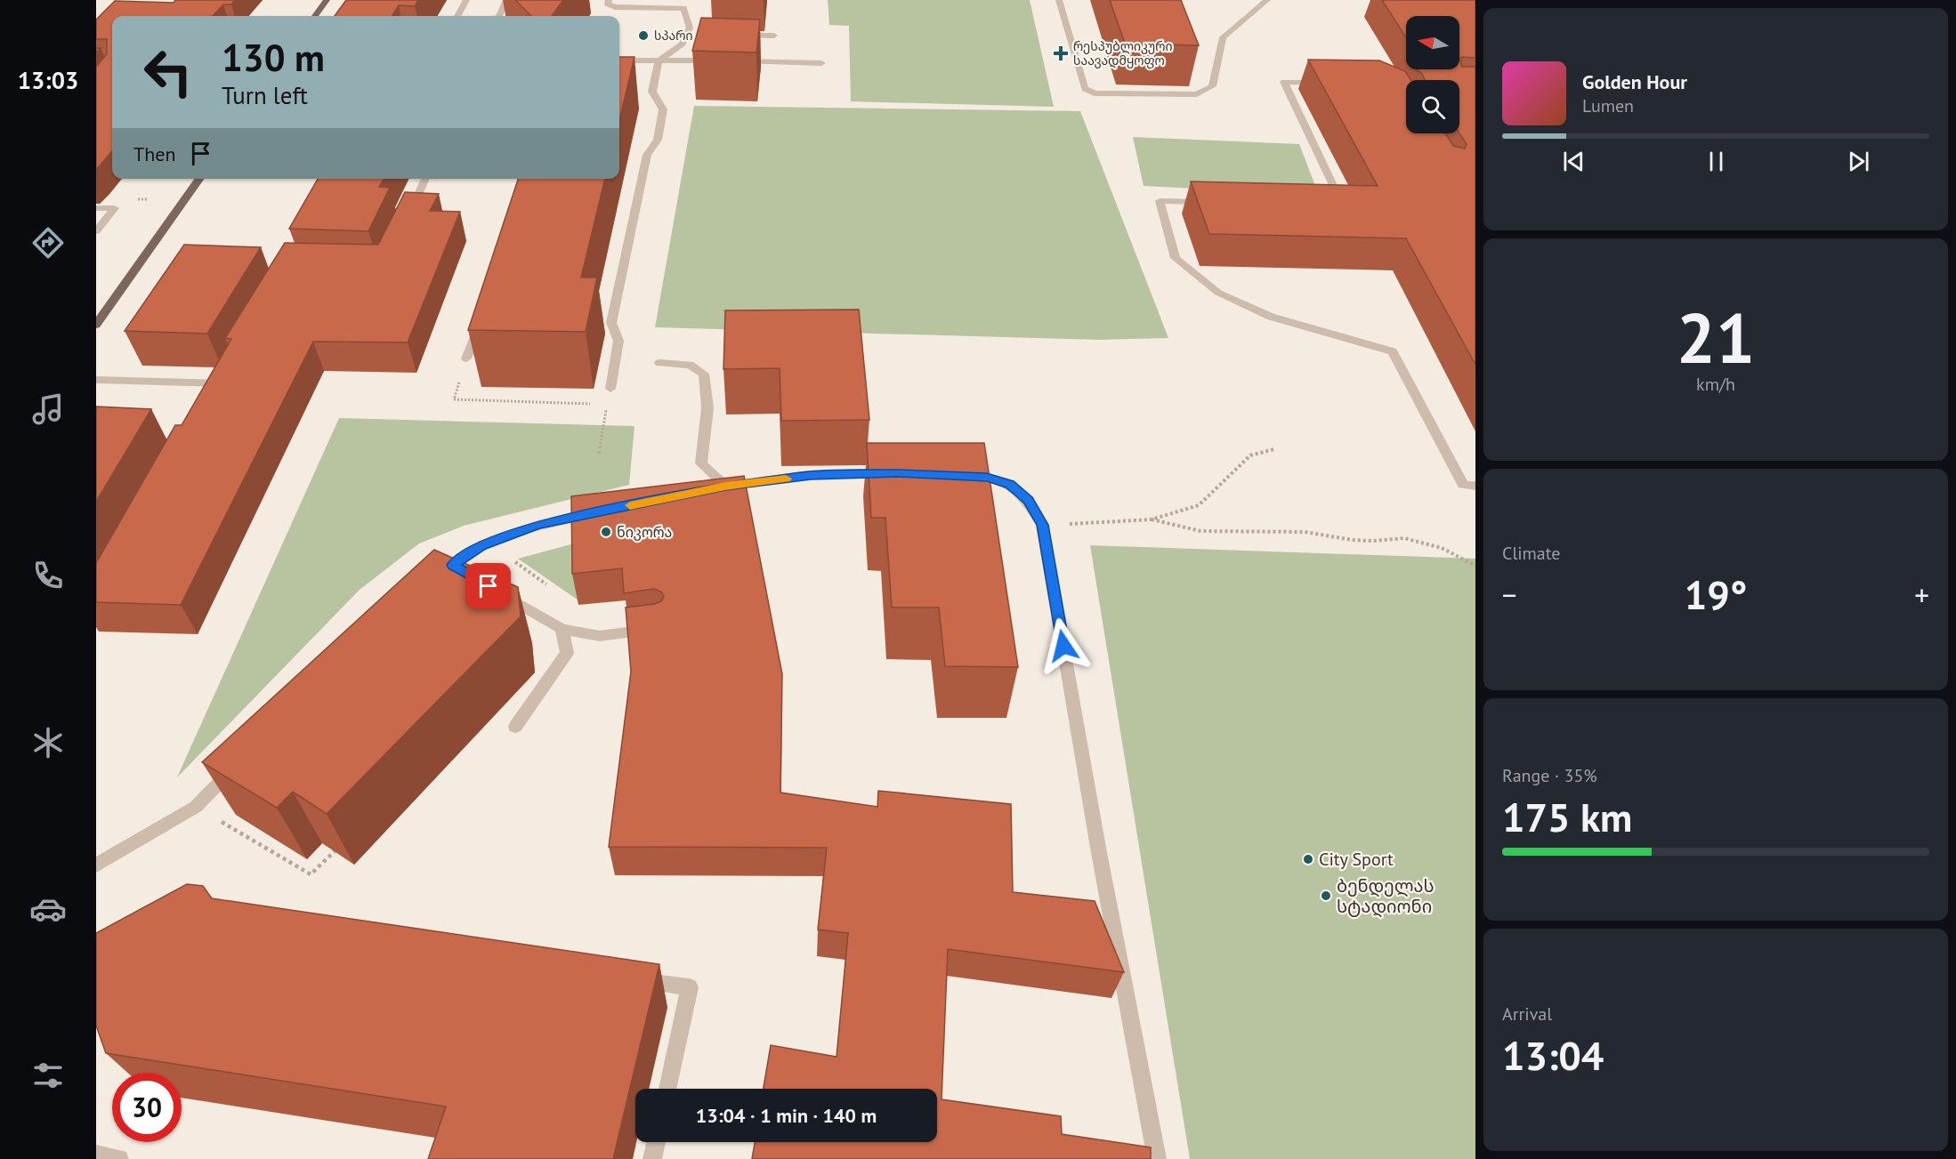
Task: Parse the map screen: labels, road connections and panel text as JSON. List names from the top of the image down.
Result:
{
  "places": {
    "other": [
      "სპარი",
      "ნიკორა",
      "City Sport",
      "ბენდელას სტადიონი"
    ],
    "health": ["რესპუბლიკური საავადმყოფო"]
  },
  "north": "left",
  "page": {
    "tabs": "13:03",
    "turn": ["130 m", "Turn left"],
    "song": ["Golden Hour", "Lumen"],
    "then": "Then",
    "tile": [
      ["21", "km/h"],
      "Climate",
      ["Range · 35%", "175 km"],
      ["Arrival", "13:04"]
    ],
    "heat": ["−", "19°", "+"],
    "limit": "30",
    "trip": "13:04 · 1 min · 140 m"
  }
}
